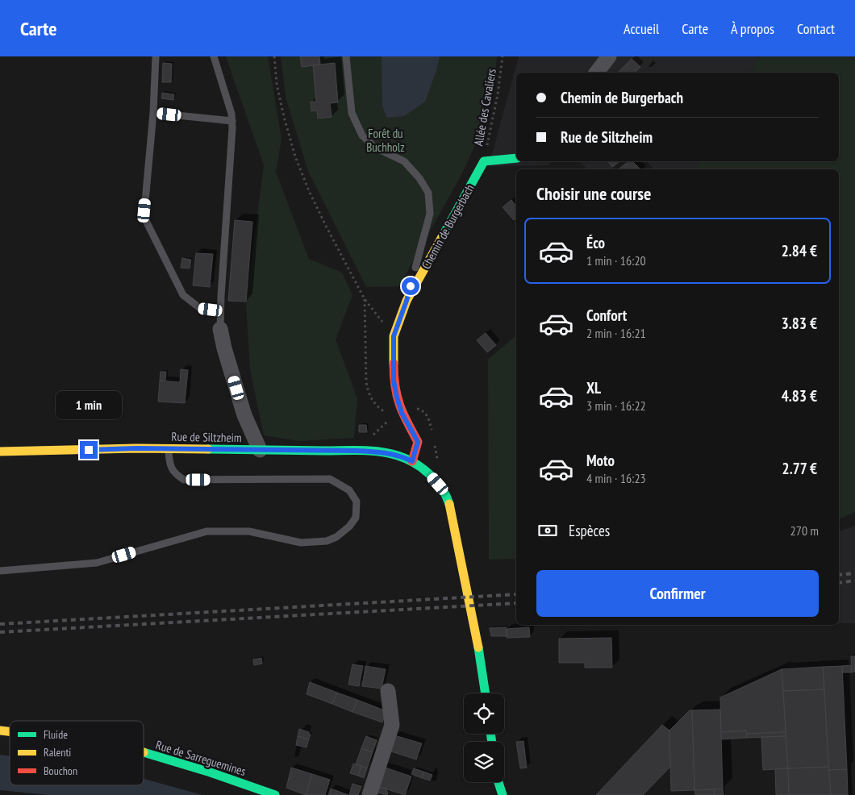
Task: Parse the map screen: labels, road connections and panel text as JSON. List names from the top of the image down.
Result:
{
  "streets": {
    "main road": ["Chemin de Burgerbach", "Rue de Siltzheim", "Rue de Sarreguemines"],
    "path": ["Allée des Cavaliers"]
  },
  "crossings": [
    ["Allée des Cavaliers", "Chemin de Burgerbach"],
    ["Chemin de Burgerbach", "Rue de Siltzheim"]
  ],
  "parks": ["Forêt du Buchholz"],
  "legend": ["Fluide", "Ralenti", "Bouchon"],
  "page": {
    "header": "Carte",
    "nav": [
      "Accueil",
      "Carte",
      "À propos",
      "Contact"
    ],
    "banner": ["Chemin de Burgerbach", "Rue de Siltzheim"],
    "heading": "Choisir une course",
    "list": [
      {
        "name": "Éco",
        "note": "1 min · 16:20",
        "value": "2.84 €"
      },
      {
        "name": "Confort",
        "note": "2 min · 16:21",
        "value": "3.83 €"
      },
      {
        "name": "XL",
        "note": "3 min · 16:22",
        "value": "4.83 €"
      },
      {
        "name": "Moto",
        "note": "4 min · 16:23",
        "value": "2.77 €"
      }
    ],
    "bubble": "1 min",
    "pay": ["Espèces", "270 m"],
    "buttons": "Confirmer"
  }
}
